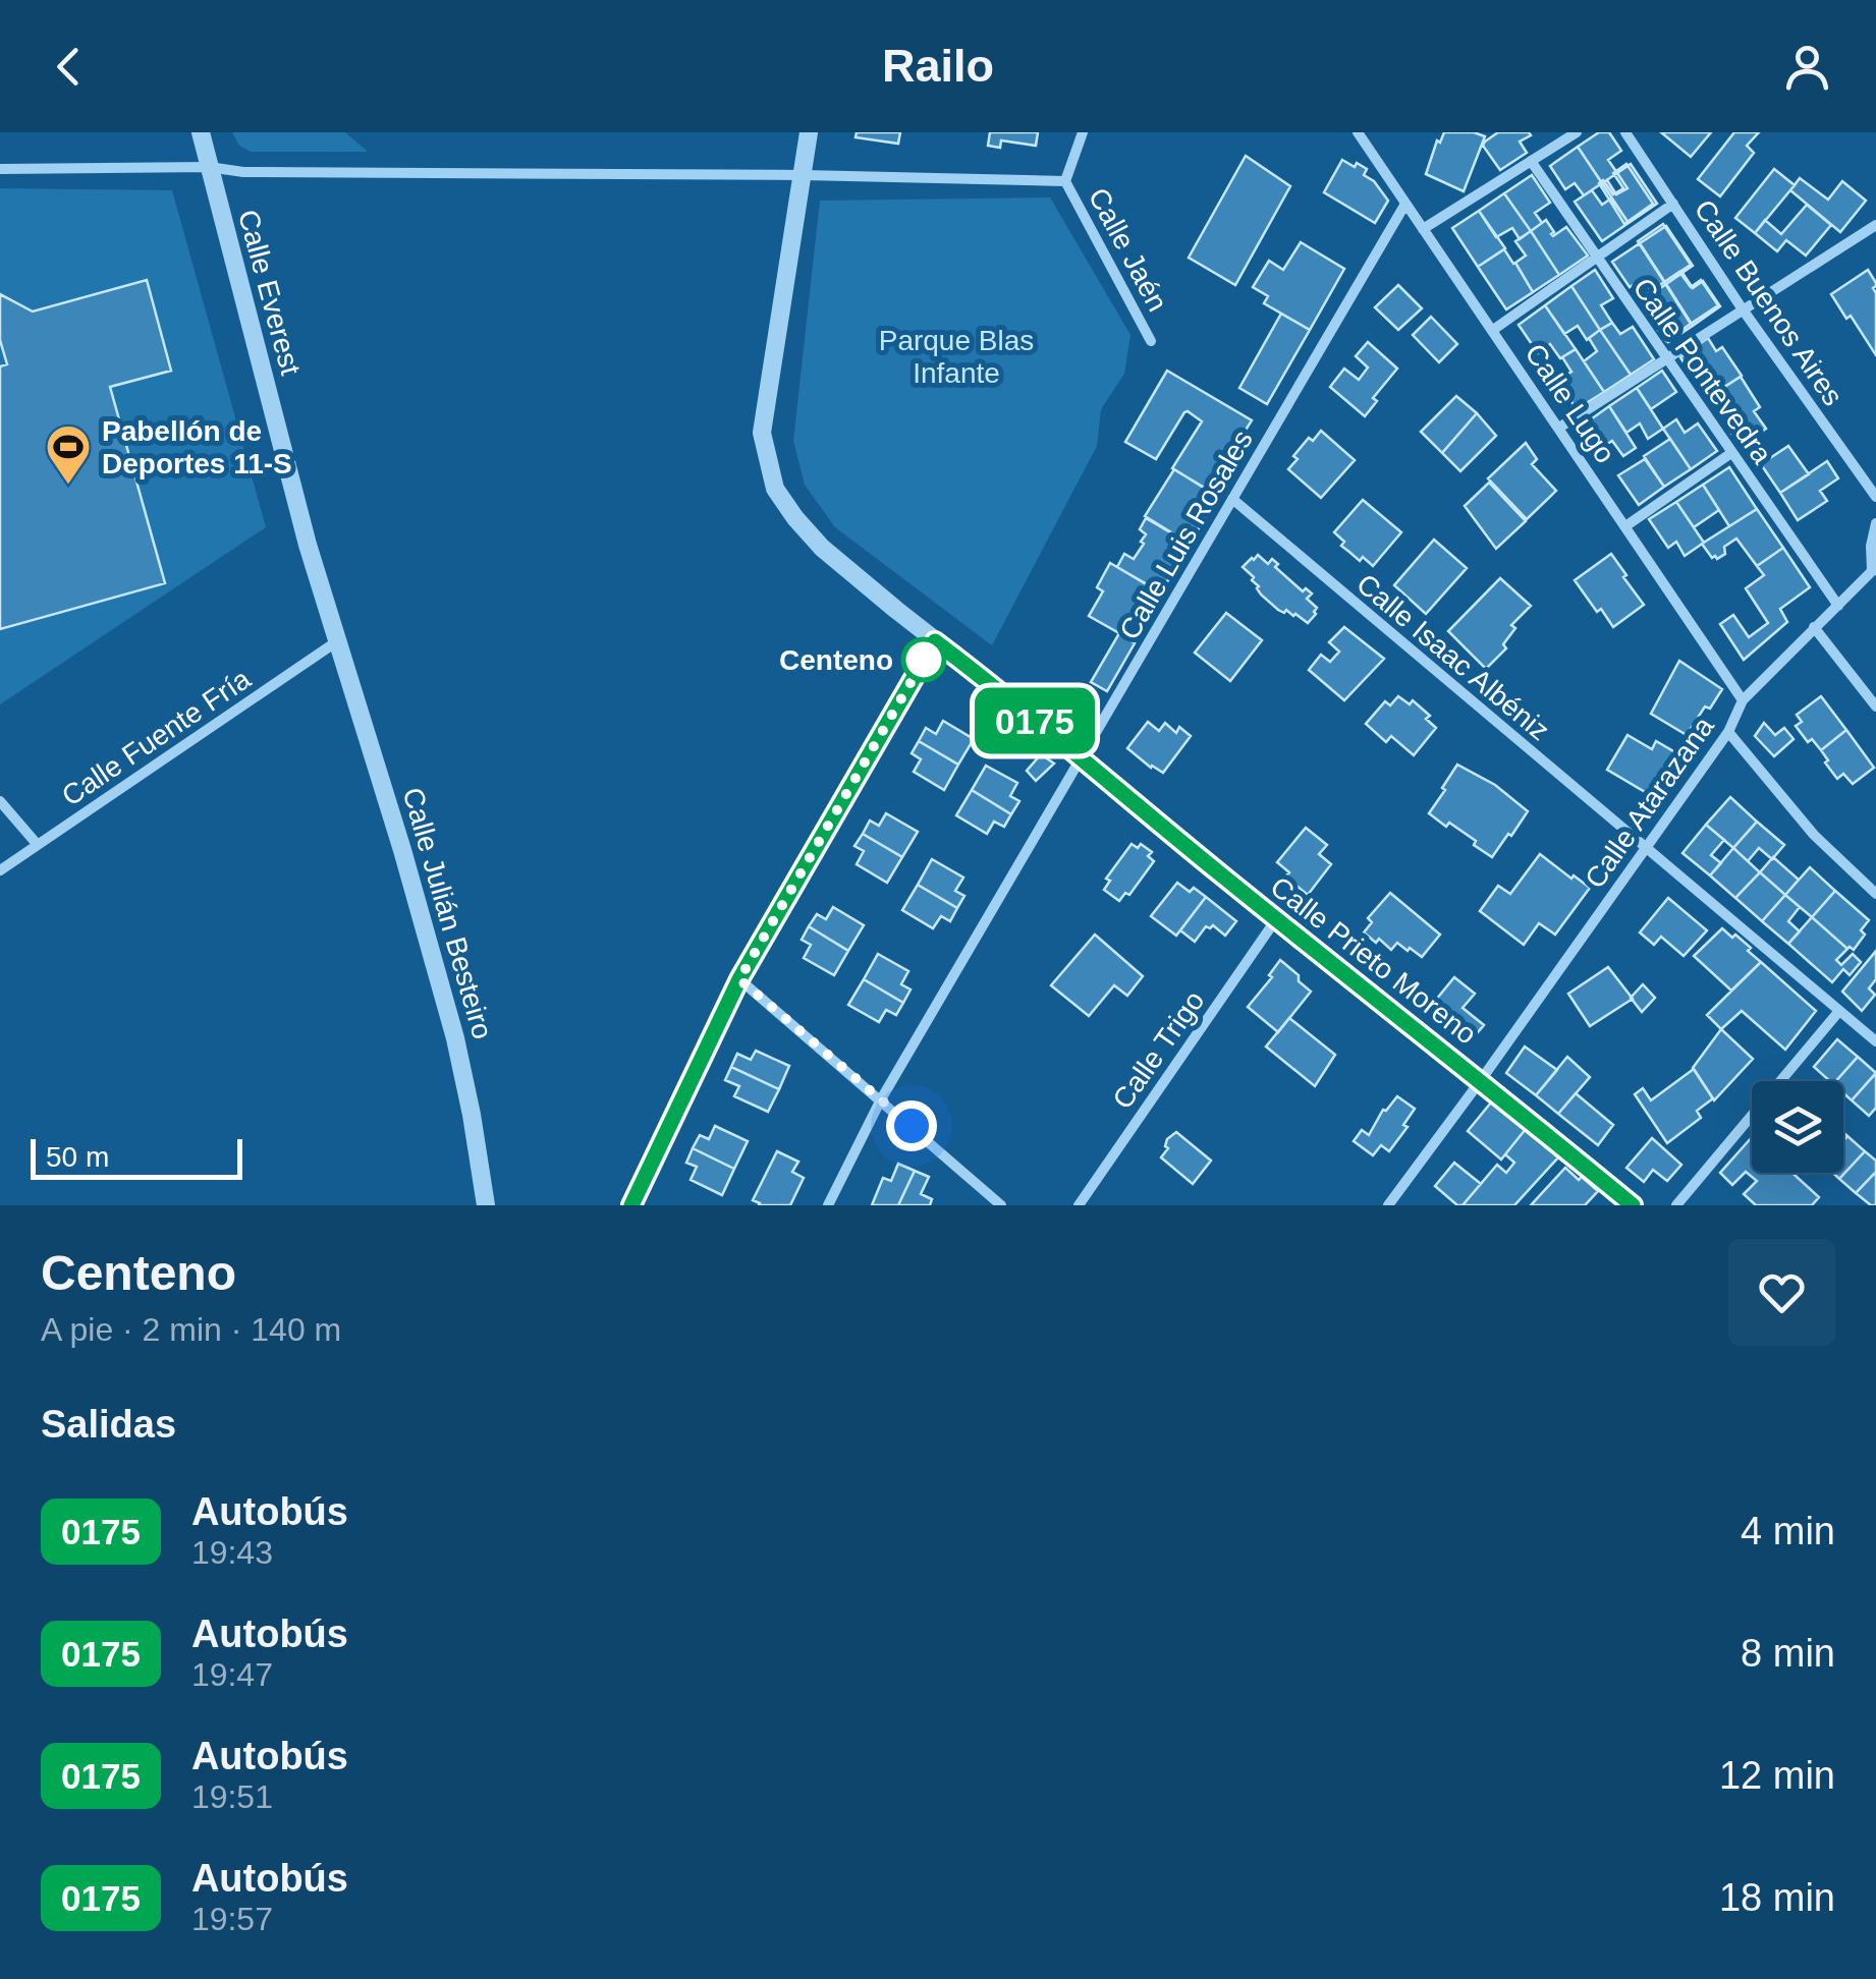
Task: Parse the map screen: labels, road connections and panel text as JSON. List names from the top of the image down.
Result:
{
  "streets": {
    "street": [
      "Calle Jaén",
      "Calle Everest",
      "Calle Buenos Aires",
      "Calle Pontevedra",
      "Calle Lugo",
      "Calle Luis Rosales",
      "Calle Isaac Albéniz",
      "Calle Fuente Fría",
      "Calle Atarazana",
      "Calle Julián Besteiro",
      "Calle Prieto Moreno",
      "Calle Trigo"
    ]
  },
  "crossings": [
    ["Calle Everest", "Calle Fuente Fría"],
    ["Calle Everest", "Calle Julián Besteiro"],
    ["Calle Pontevedra", "Calle Atarazana"],
    ["Calle Lugo", "Calle Luis Rosales"],
    ["Calle Lugo", "Calle Atarazana"],
    ["Calle Luis Rosales", "Calle Isaac Albéniz"],
    ["Calle Luis Rosales", "Calle Prieto Moreno"],
    ["Calle Isaac Albéniz", "Calle Atarazana"],
    ["Calle Fuente Fría", "Calle Julián Besteiro"],
    ["Calle Atarazana", "Calle Prieto Moreno"],
    ["Calle Prieto Moreno", "Calle Trigo"]
  ],
  "parks": ["Parque Blas Infante"],
  "places": {
    "sports": ["Pabellón de Deportes 11-S"],
    "other": ["Centeno"]
  },
  "lines": ["bus line 0175"],
  "scale_bar": "50 m",
  "page": {
    "header": "Railo",
    "on_map": "0175",
    "scale": "50 m",
    "heading": [
      ["Centeno", "A pie · 2 min · 140 m"],
      "Salidas"
    ],
    "list": [
      {
        "mark": "0175",
        "name": "Autobús",
        "note": "19:43",
        "value": "4 min"
      },
      {
        "mark": "0175",
        "name": "Autobús",
        "note": "19:47",
        "value": "8 min"
      },
      {
        "mark": "0175",
        "name": "Autobús",
        "note": "19:51",
        "value": "12 min"
      },
      {
        "mark": "0175",
        "name": "Autobús",
        "note": "19:57",
        "value": "18 min"
      }
    ]
  }
}
